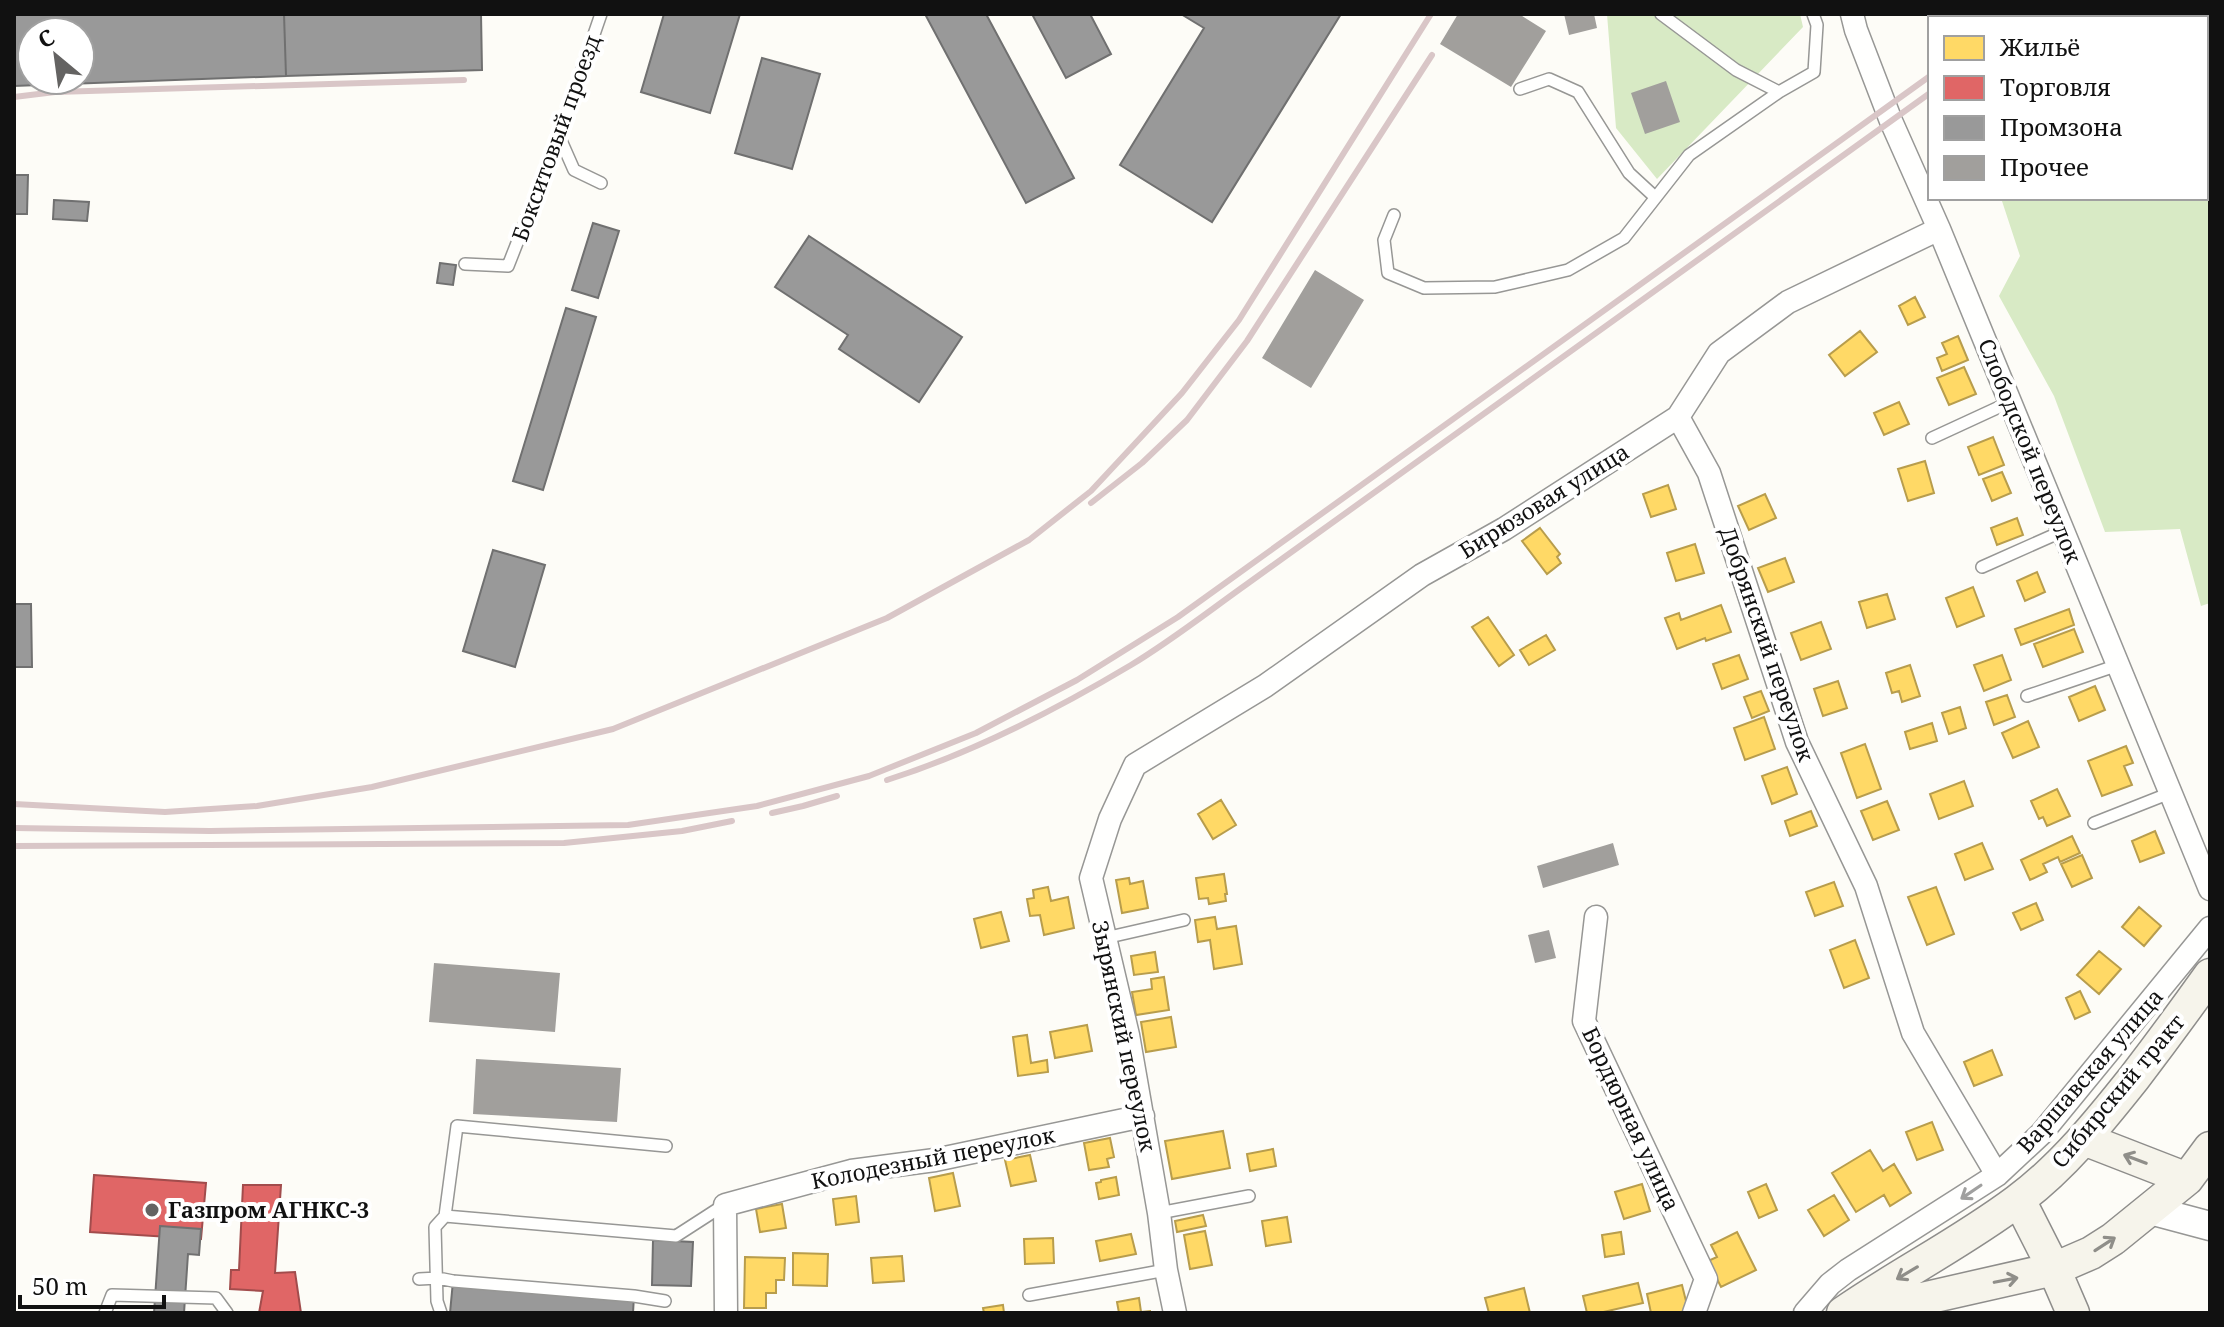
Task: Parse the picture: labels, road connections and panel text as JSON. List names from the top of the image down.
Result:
{
  "streets": {
    "main road": ["Сибирский тракт"],
    "street": [
      "Слободской переулок",
      "Бирюзовая улица",
      "Добрянский переулок",
      "Зырянский переулок",
      "Варшавская улица",
      "Бордюрная улица",
      "Колодезный переулок"
    ],
    "lane": ["Бокситовый проезд"]
  },
  "crossings": [
    ["Слободской переулок", "Бирюзовая улица"],
    ["Бирюзовая улица", "Добрянский переулок"],
    ["Бирюзовая улица", "Зырянский переулок"],
    ["Добрянский переулок", "Варшавская улица"],
    ["Зырянский переулок", "Колодезный переулок"]
  ],
  "one_way": ["Варшавская улица"],
  "places": ["Газпром АГНКС-3"],
  "legend": [
    "Жильё",
    "Торговля",
    "Промзона",
    "Прочее"
  ],
  "scale_bar": "50 m",
  "north": "top left"
}
